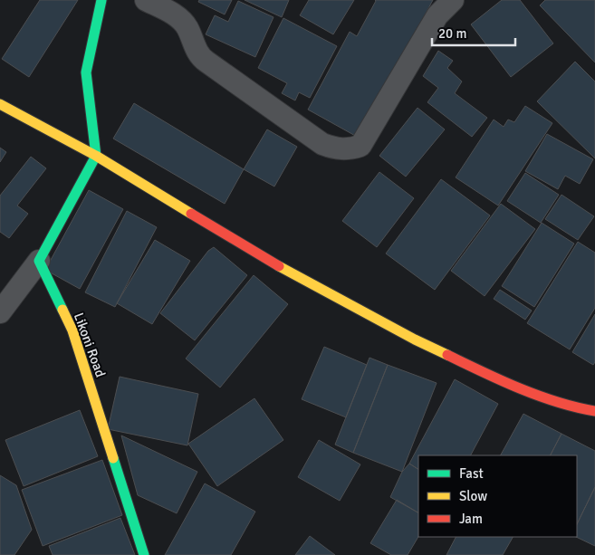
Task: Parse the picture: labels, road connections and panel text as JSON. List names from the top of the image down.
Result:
{
  "streets": {
    "street": ["Likoni Road"]
  },
  "legend": ["Fast", "Slow", "Jam"],
  "scale_bar": "20 m"
}
